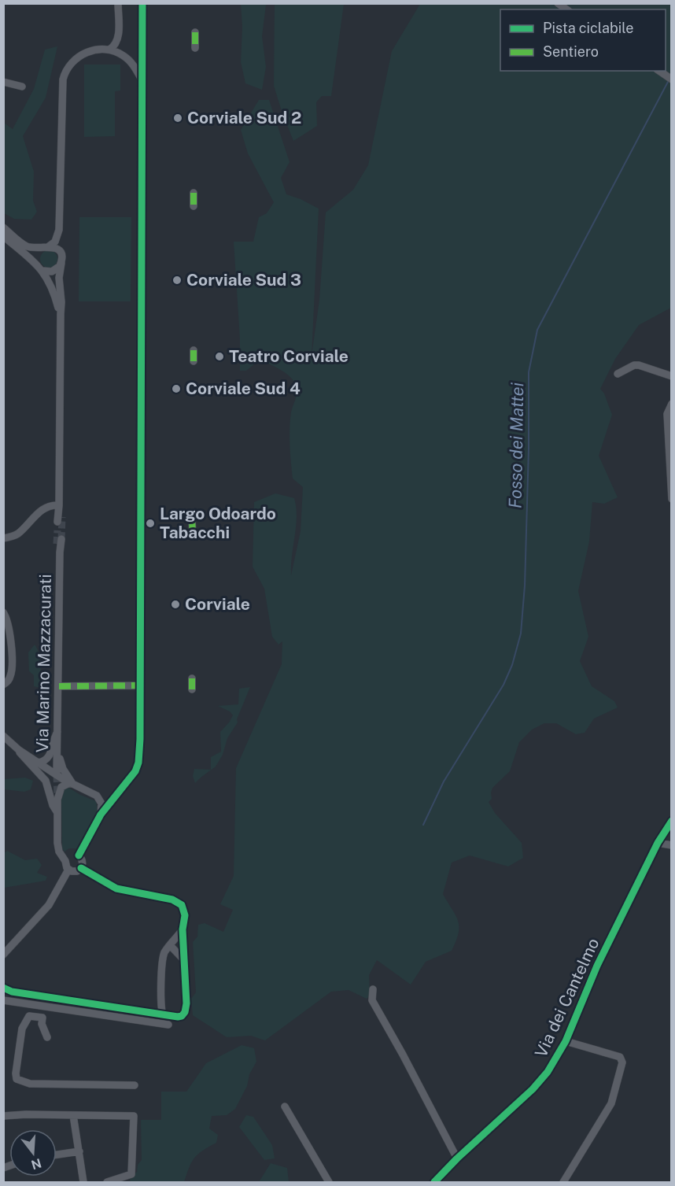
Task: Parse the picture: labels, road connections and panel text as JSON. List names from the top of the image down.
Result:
{
  "streets": {
    "street": ["Via Marino Mazzacurati", "Via dei Cantelmo"]
  },
  "water": ["Fosso dei Mattei"],
  "places": [
    "Corviale Sud 2",
    "Corviale Sud 3",
    "Teatro Corviale",
    "Corviale Sud 4",
    "Largo Odoardo Tabacchi",
    "Corviale"
  ],
  "legend": ["Pista ciclabile", "Sentiero"],
  "north": "bottom"
}
